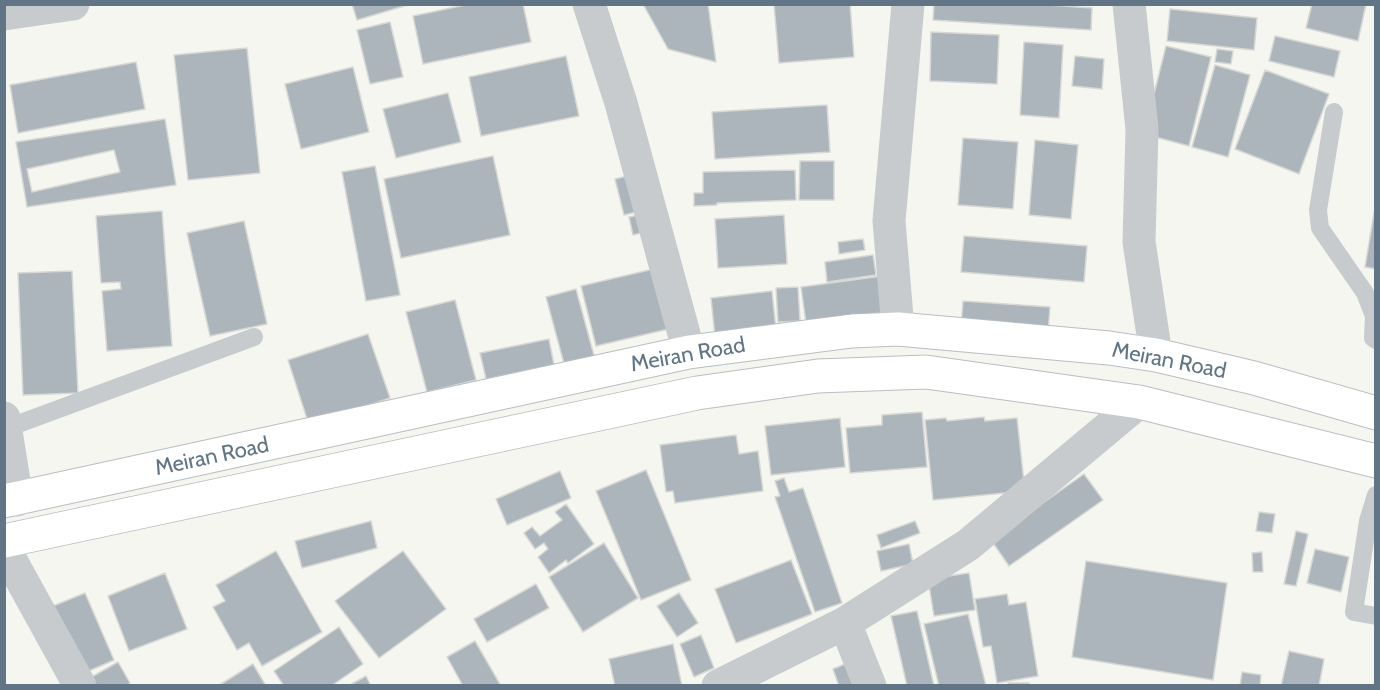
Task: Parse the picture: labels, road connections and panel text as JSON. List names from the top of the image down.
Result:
{
  "streets": {
    "main road": ["Meiran Road"]
  }
}
